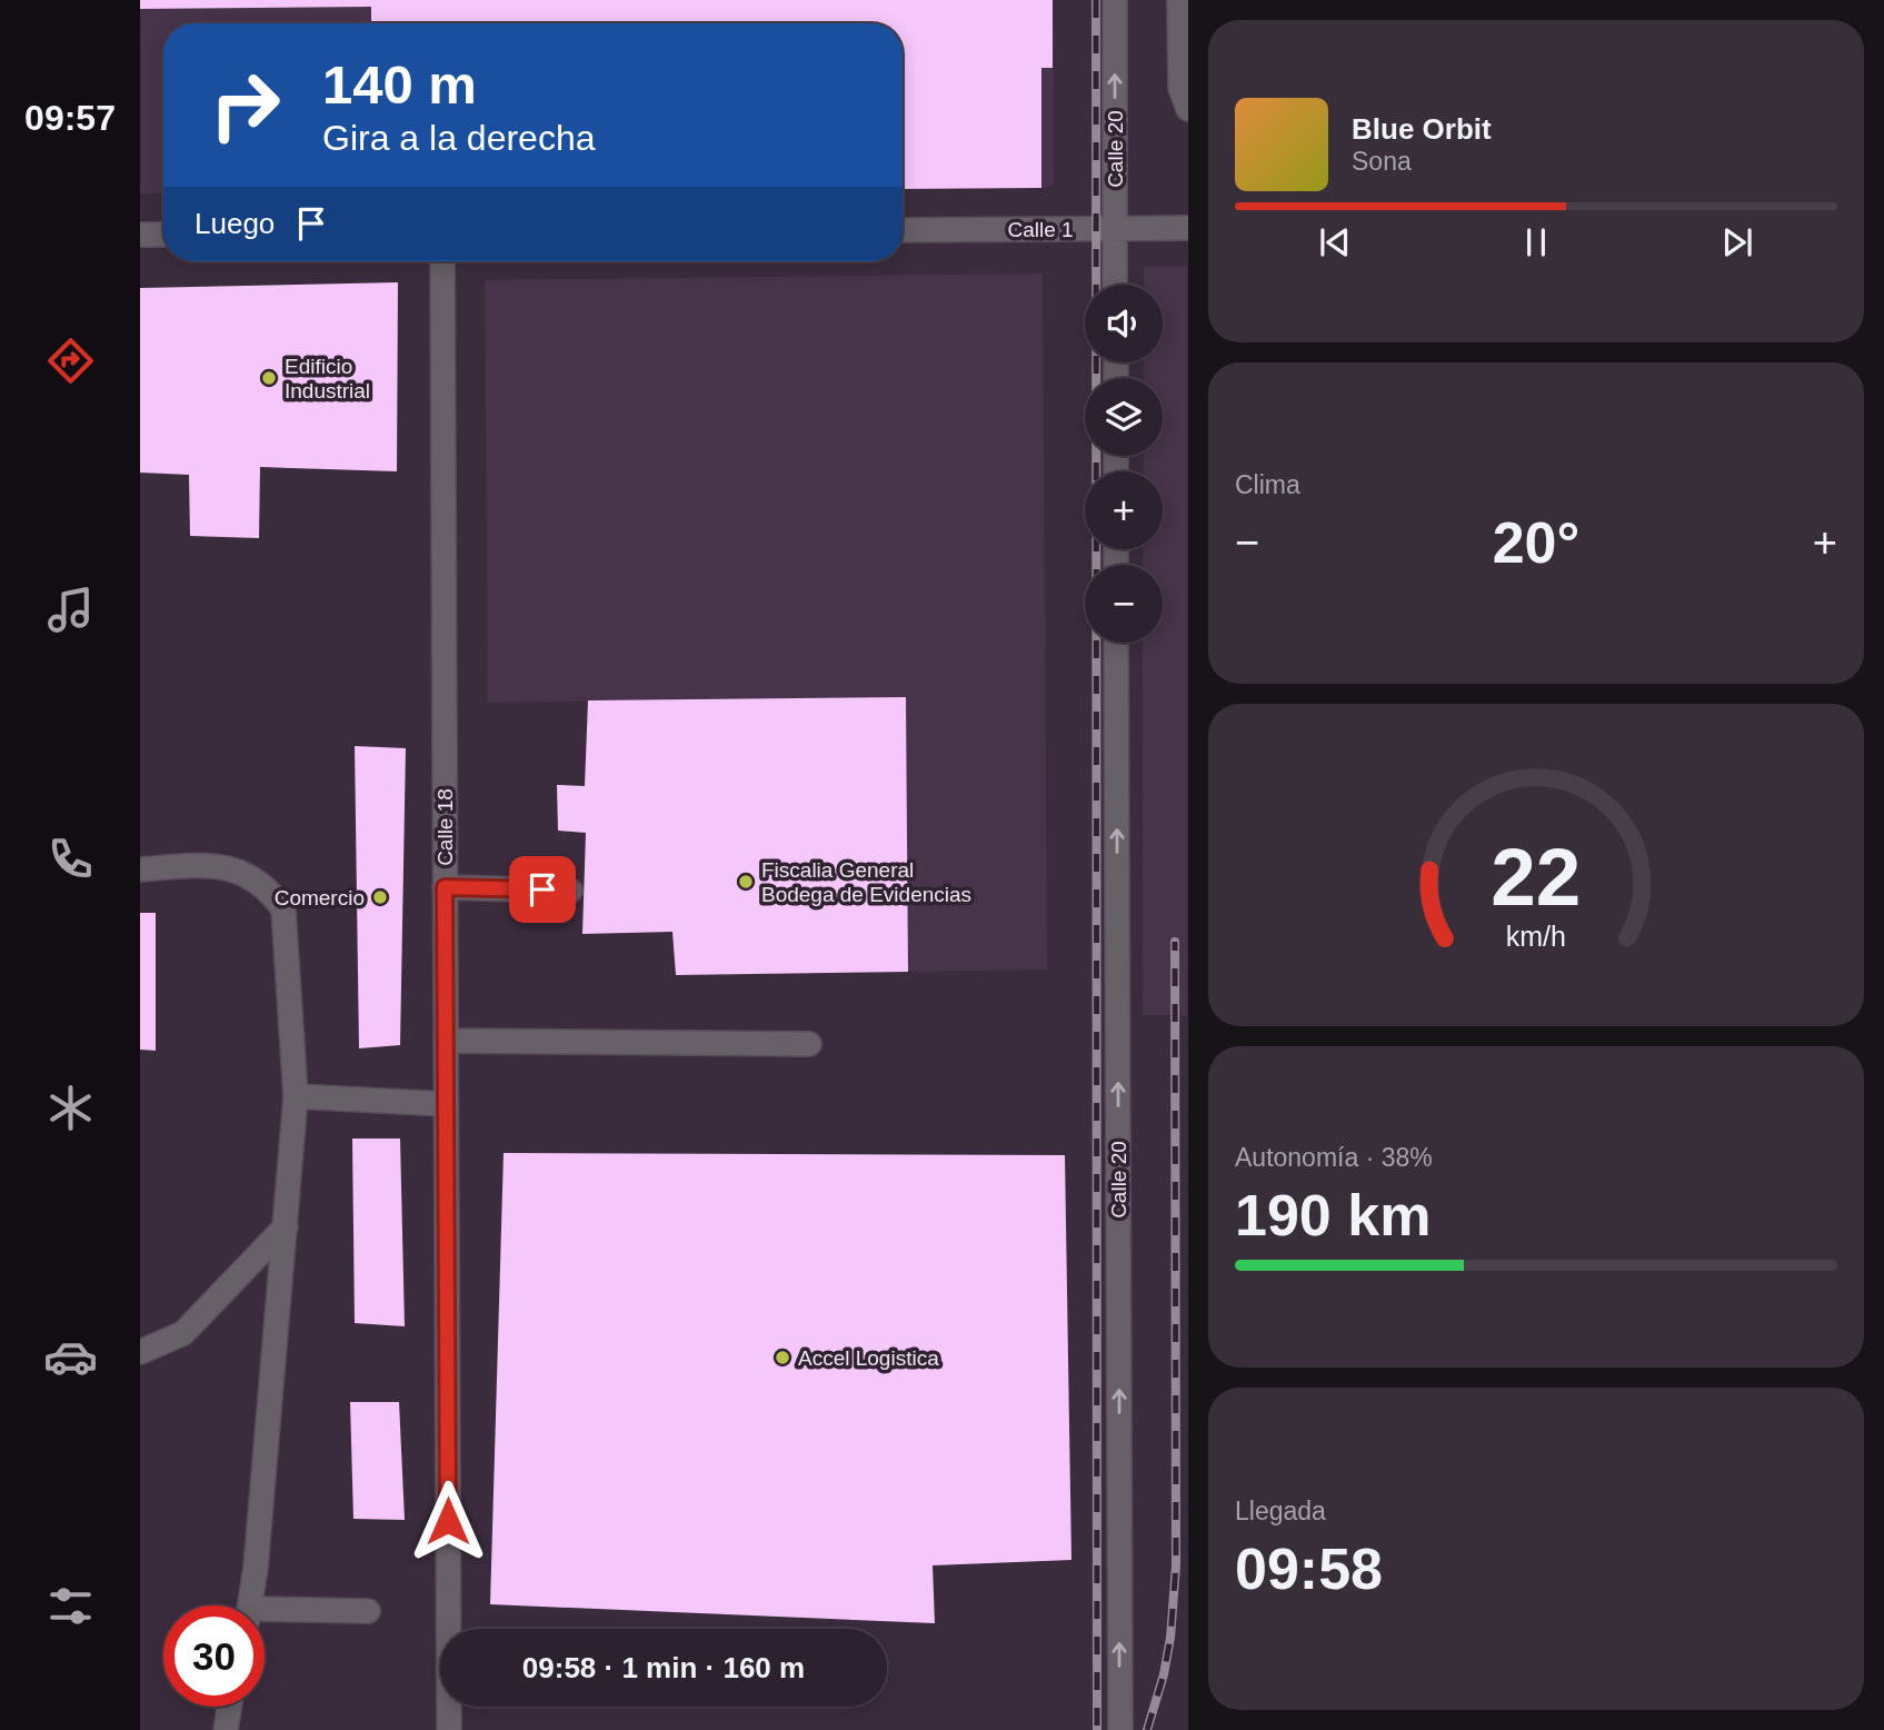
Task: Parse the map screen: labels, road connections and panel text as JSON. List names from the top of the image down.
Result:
{
  "streets": {
    "street": ["Calle 20", "Calle 1", "Calle 18"]
  },
  "crossings": [
    ["Calle 20", "Calle 1"]
  ],
  "one_way": ["Calle 20"],
  "places": [
    "Edificio Industrial",
    "Fiscalia General Bodega de Evidencias",
    "Comercio",
    "Accel Logistica"
  ],
  "page": {
    "tabs": "09:57",
    "turn": ["140 m", "Gira a la derecha"],
    "song": ["Blue Orbit", "Sona"],
    "then": "Luego",
    "map_buttons": ["+", "−"],
    "tile": [
      "Clima",
      ["Autonomía · 38%", "190 km"],
      ["Llegada", "09:58"]
    ],
    "heat": ["−", "20°", "+"],
    "limit": "30",
    "trip": "09:58 · 1 min · 160 m",
    "gauge": ["22", "km/h"]
  }
}
